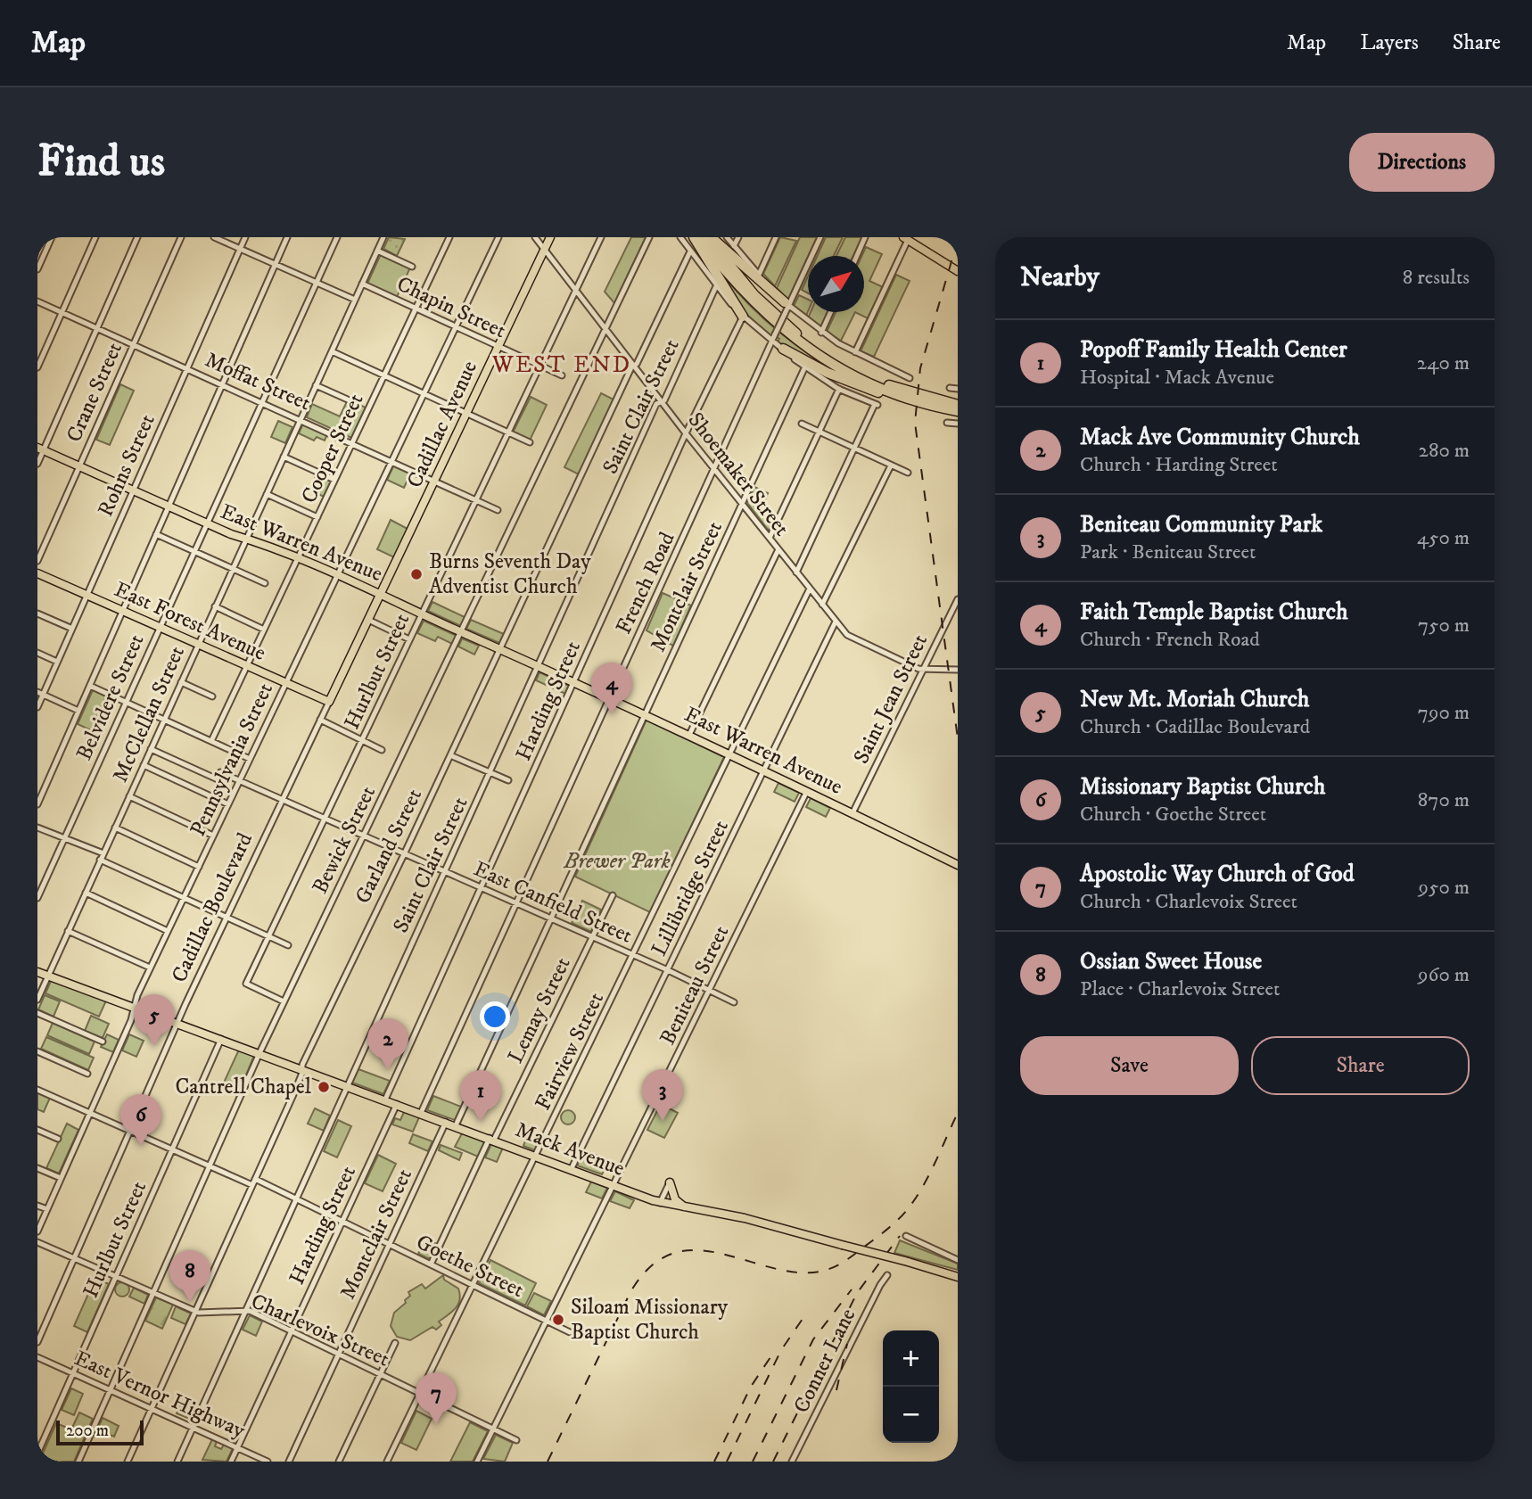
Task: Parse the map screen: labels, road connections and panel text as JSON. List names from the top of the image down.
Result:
{
  "streets": {
    "main road": [
      "Cadillac Avenue",
      "East Warren Avenue",
      "East Forest Avenue",
      "Cadillac Boulevard",
      "Mack Avenue"
    ],
    "street": [
      "Chapin Street",
      "Moffat Street",
      "Crane Street",
      "Saint Clair Street",
      "Cooper Street",
      "Rohns Street",
      "Shoemaker Street",
      "French Road",
      "Montclair Street",
      "Hurlbut Street",
      "Belvidere Street",
      "Saint Jean Street",
      "Harding Street",
      "McClellan Street",
      "Pennsylvania Street",
      "Bewick Street",
      "Garland Street",
      "Lillibridge Street",
      "East Canfield Street",
      "Beniteau Street",
      "Lemay Street",
      "Fairview Street",
      "Goethe Street",
      "Charlevoix Street",
      "Conner Lane",
      "East Vernor Highway"
    ]
  },
  "crossings": [
    ["Chapin Street", "Cadillac Avenue"],
    ["Chapin Street", "Cooper Street"],
    ["Chapin Street", "Hurlbut Street"],
    ["Chapin Street", "McClellan Street"],
    ["Chapin Street", "Pennsylvania Street"],
    ["Moffat Street", "Crane Street"],
    ["Moffat Street", "Cadillac Avenue"],
    ["Moffat Street", "Cooper Street"],
    ["Moffat Street", "Rohns Street"],
    ["Moffat Street", "Hurlbut Street"],
    ["Moffat Street", "Belvidere Street"],
    ["Moffat Street", "McClellan Street"],
    ["Moffat Street", "Pennsylvania Street"],
    ["Crane Street", "East Warren Avenue"],
    ["Saint Clair Street", "Shoemaker Street"],
    ["Saint Clair Street", "East Warren Avenue"],
    ["Saint Clair Street", "East Canfield Street"],
    ["Saint Clair Street", "Mack Avenue"],
    ["Saint Clair Street", "Goethe Street"],
    ["Saint Clair Street", "Charlevoix Street"],
    ["Saint Clair Street", "East Vernor Highway"],
    ["Cadillac Avenue", "Shoemaker Street"],
    ["Cadillac Avenue", "East Warren Avenue"],
    ["Cadillac Avenue", "Cadillac Boulevard"],
    ["Cooper Street", "East Warren Avenue"],
    ["Cooper Street", "East Forest Avenue"],
    ["Rohns Street", "East Warren Avenue"],
    ["Rohns Street", "East Forest Avenue"],
    ["Shoemaker Street", "French Road"],
    ["Shoemaker Street", "Montclair Street"],
    ["Shoemaker Street", "Hurlbut Street"],
    ["Shoemaker Street", "Saint Jean Street"],
    ["Shoemaker Street", "Harding Street"],
    ["Shoemaker Street", "Bewick Street"],
    ["Shoemaker Street", "Garland Street"],
    ["Shoemaker Street", "Lillibridge Street"],
    ["Shoemaker Street", "Fairview Street"],
    ["East Warren Avenue", "French Road"],
    ["East Warren Avenue", "Montclair Street"],
    ["East Warren Avenue", "Hurlbut Street"],
    ["East Warren Avenue", "Belvidere Street"],
    ["East Warren Avenue", "Saint Jean Street"],
    ["East Warren Avenue", "Harding Street"],
    ["East Warren Avenue", "McClellan Street"],
    ["East Warren Avenue", "Pennsylvania Street"],
    ["East Warren Avenue", "Bewick Street"],
    ["East Warren Avenue", "Garland Street"],
    ["East Warren Avenue", "Lillibridge Street"],
    ["East Warren Avenue", "Cadillac Boulevard"],
    ["East Warren Avenue", "Beniteau Street"],
    ["East Warren Avenue", "Fairview Street"],
    ["French Road", "East Canfield Street"],
    ["French Road", "Mack Avenue"],
    ["Montclair Street", "East Canfield Street"],
    ["Montclair Street", "Mack Avenue"],
    ["Montclair Street", "Goethe Street"],
    ["Montclair Street", "Charlevoix Street"],
    ["East Forest Avenue", "Belvidere Street"],
    ["East Forest Avenue", "McClellan Street"],
    ["East Forest Avenue", "Pennsylvania Street"],
    ["East Forest Avenue", "Cadillac Boulevard"],
    ["Hurlbut Street", "Bewick Street"],
    ["Hurlbut Street", "East Canfield Street"],
    ["Hurlbut Street", "Mack Avenue"],
    ["Hurlbut Street", "Goethe Street"],
    ["Hurlbut Street", "Charlevoix Street"],
    ["Hurlbut Street", "East Vernor Highway"],
    ["Harding Street", "East Canfield Street"],
    ["Harding Street", "Mack Avenue"],
    ["Harding Street", "Goethe Street"],
    ["Harding Street", "Charlevoix Street"],
    ["Harding Street", "East Vernor Highway"],
    ["McClellan Street", "Mack Avenue"],
    ["Pennsylvania Street", "East Canfield Street"],
    ["Pennsylvania Street", "Mack Avenue"],
    ["Pennsylvania Street", "Goethe Street"],
    ["Bewick Street", "East Canfield Street"],
    ["Bewick Street", "Mack Avenue"],
    ["Bewick Street", "Goethe Street"],
    ["Bewick Street", "Charlevoix Street"],
    ["Bewick Street", "East Vernor Highway"],
    ["Garland Street", "East Canfield Street"],
    ["Garland Street", "Mack Avenue"],
    ["Garland Street", "Goethe Street"],
    ["Garland Street", "Charlevoix Street"],
    ["Garland Street", "East Vernor Highway"],
    ["Lillibridge Street", "East Canfield Street"],
    ["Lillibridge Street", "Mack Avenue"],
    ["East Canfield Street", "Cadillac Boulevard"],
    ["East Canfield Street", "Beniteau Street"],
    ["East Canfield Street", "Lemay Street"],
    ["East Canfield Street", "Fairview Street"],
    ["Cadillac Boulevard", "Mack Avenue"],
    ["Cadillac Boulevard", "Goethe Street"],
    ["Cadillac Boulevard", "Charlevoix Street"],
    ["Beniteau Street", "Mack Avenue"],
    ["Beniteau Street", "Goethe Street"],
    ["Beniteau Street", "Charlevoix Street"],
    ["Lemay Street", "Mack Avenue"],
    ["Lemay Street", "Goethe Street"],
    ["Fairview Street", "Mack Avenue"],
    ["Fairview Street", "Goethe Street"],
    ["Fairview Street", "Charlevoix Street"]
  ],
  "districts": ["WEST END"],
  "parks": ["Brewer Park"],
  "places": ["Burns Seventh Day Adventist Church", "Cantrell Chapel", "Siloam Missionary Baptist Church"],
  "scale_bar": "200 m",
  "north": "top right",
  "page": {
    "header": "Map",
    "nav": ["Map", "Layers", "Share"],
    "buttons": [
      "Directions",
      ["Save", "Share"]
    ],
    "title": "Find us",
    "heading": ["Nearby", "8 results"],
    "list": [
      {
        "mark": "1",
        "name": "Popoff Family Health Center",
        "note": "Hospital · Mack Avenue",
        "value": "240 m"
      },
      {
        "mark": "2",
        "name": "Mack Ave Community Church",
        "note": "Church · Harding Street",
        "value": "280 m"
      },
      {
        "mark": "3",
        "name": "Beniteau Community Park",
        "note": "Park · Beniteau Street",
        "value": "450 m"
      },
      {
        "mark": "4",
        "name": "Faith Temple Baptist Church",
        "note": "Church · French Road",
        "value": "750 m"
      },
      {
        "mark": "5",
        "name": "New Mt. Moriah Church",
        "note": "Church · Cadillac Boulevard",
        "value": "790 m"
      },
      {
        "mark": "6",
        "name": "Missionary Baptist Church",
        "note": "Church · Goethe Street",
        "value": "870 m"
      },
      {
        "mark": "7",
        "name": "Apostolic Way Church of God",
        "note": "Church · Charlevoix Street",
        "value": "950 m"
      },
      {
        "mark": "8",
        "name": "Ossian Sweet House",
        "note": "Place · Charlevoix Street",
        "value": "960 m"
      }
    ],
    "pins": [
      "4",
      "5",
      "2",
      "3",
      "1",
      "6",
      "8",
      "7"
    ],
    "map_buttons": ["+", "−"],
    "scale": "200 m"
  }
}
